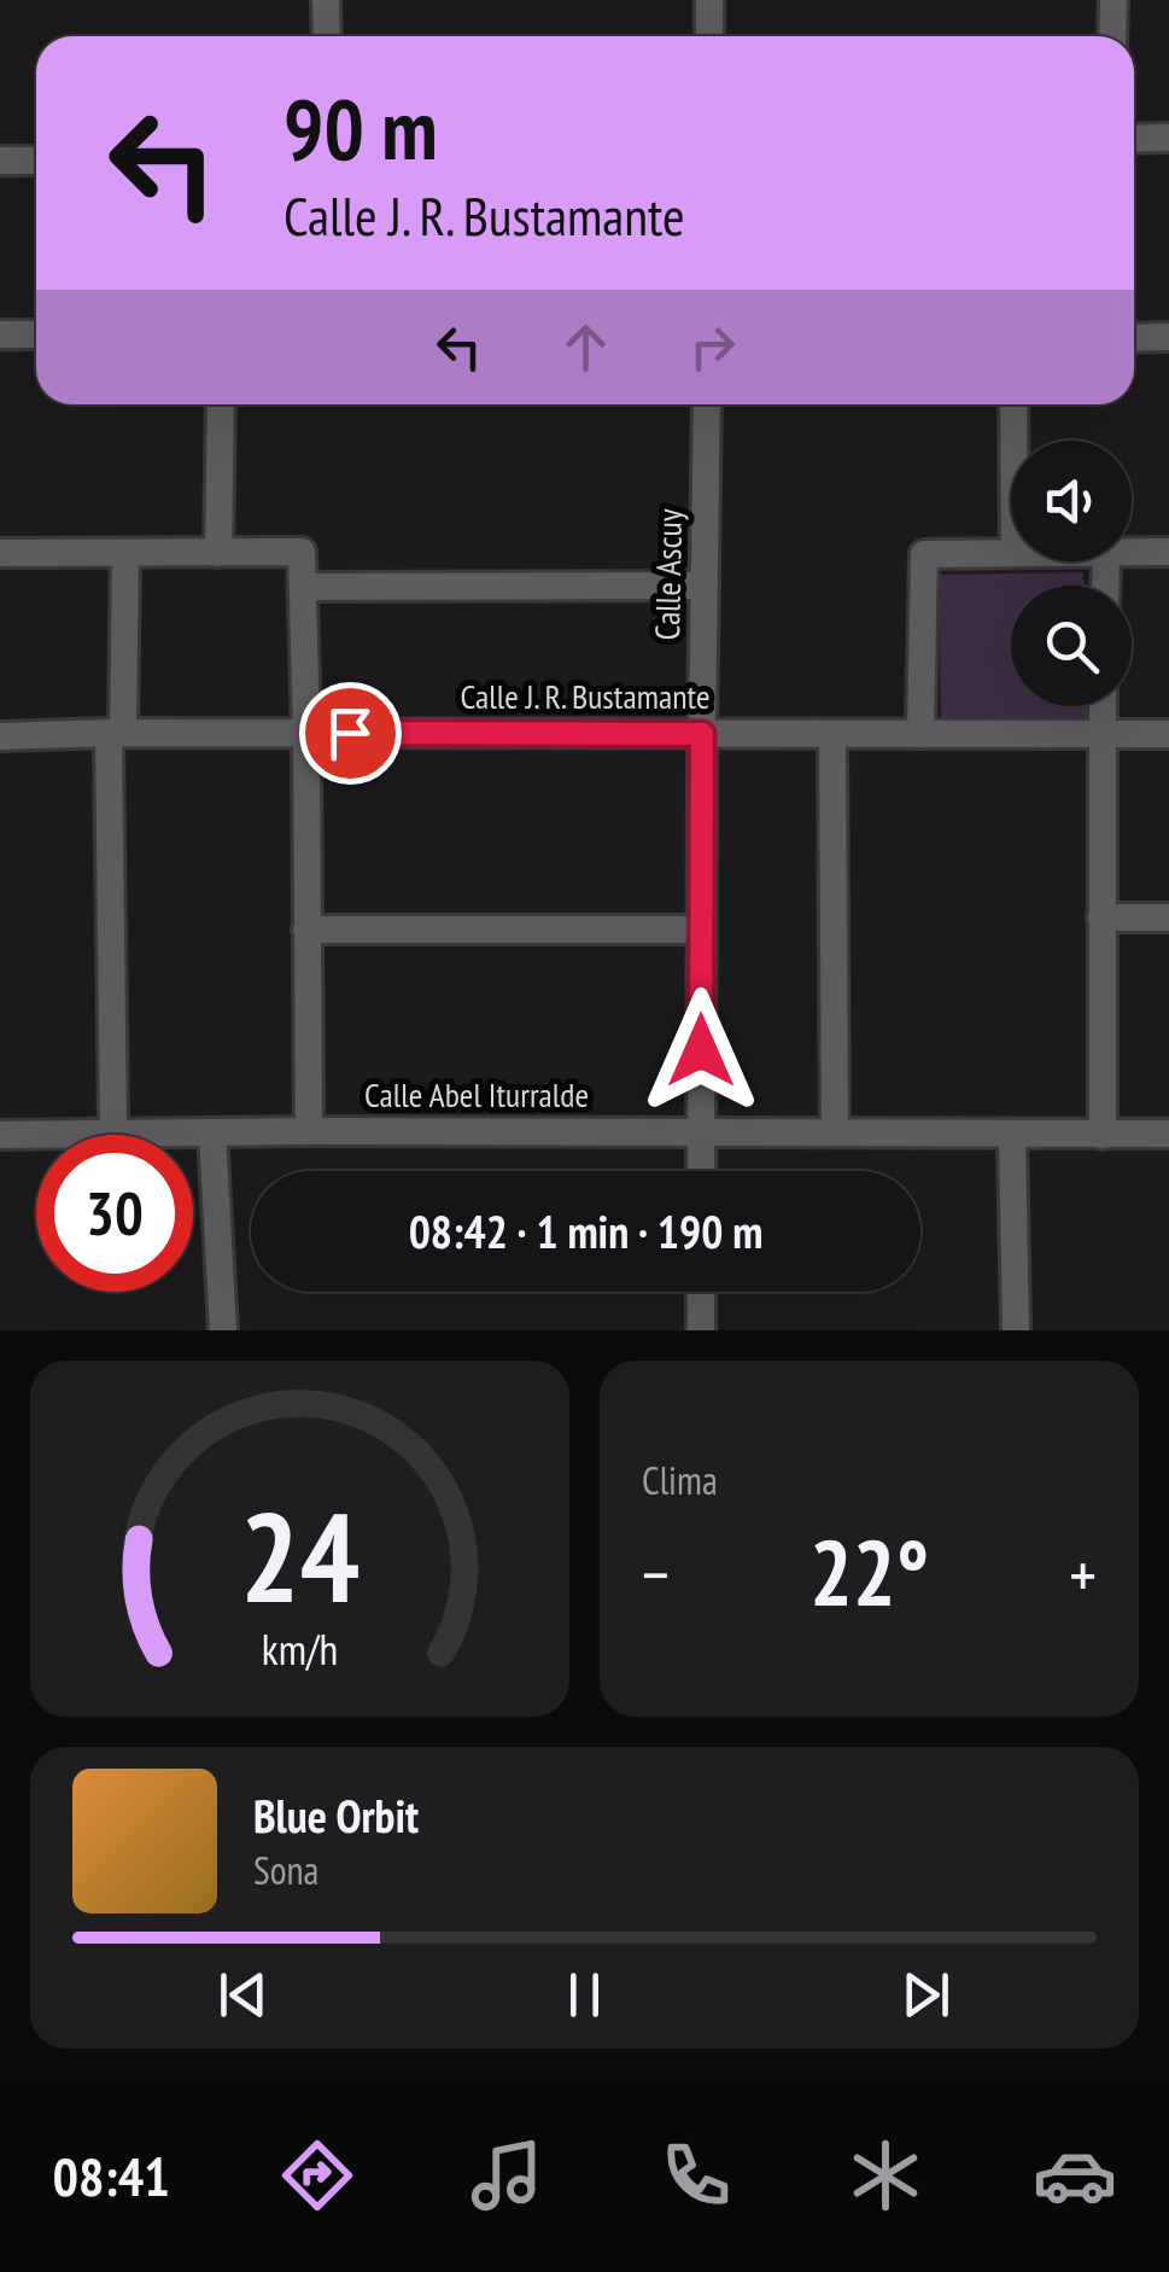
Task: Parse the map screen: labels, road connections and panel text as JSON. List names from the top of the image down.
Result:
{
  "streets": {
    "street": ["Calle Ascuy", "Calle J. R. Bustamante", "Calle Abel Iturralde"]
  },
  "crossings": [
    ["Calle Ascuy", "Calle J. R. Bustamante"],
    ["Calle Ascuy", "Calle Abel Iturralde"]
  ],
  "page": {
    "turn": ["90 m", "Calle J. R. Bustamante"],
    "limit": "30",
    "trip": "08:42 · 1 min · 190 m",
    "tile": "Clima",
    "heat": ["−", "22°", "+"],
    "song": ["Blue Orbit", "Sona"],
    "tabs": "08:41",
    "gauge": ["24", "km/h"]
  }
}
